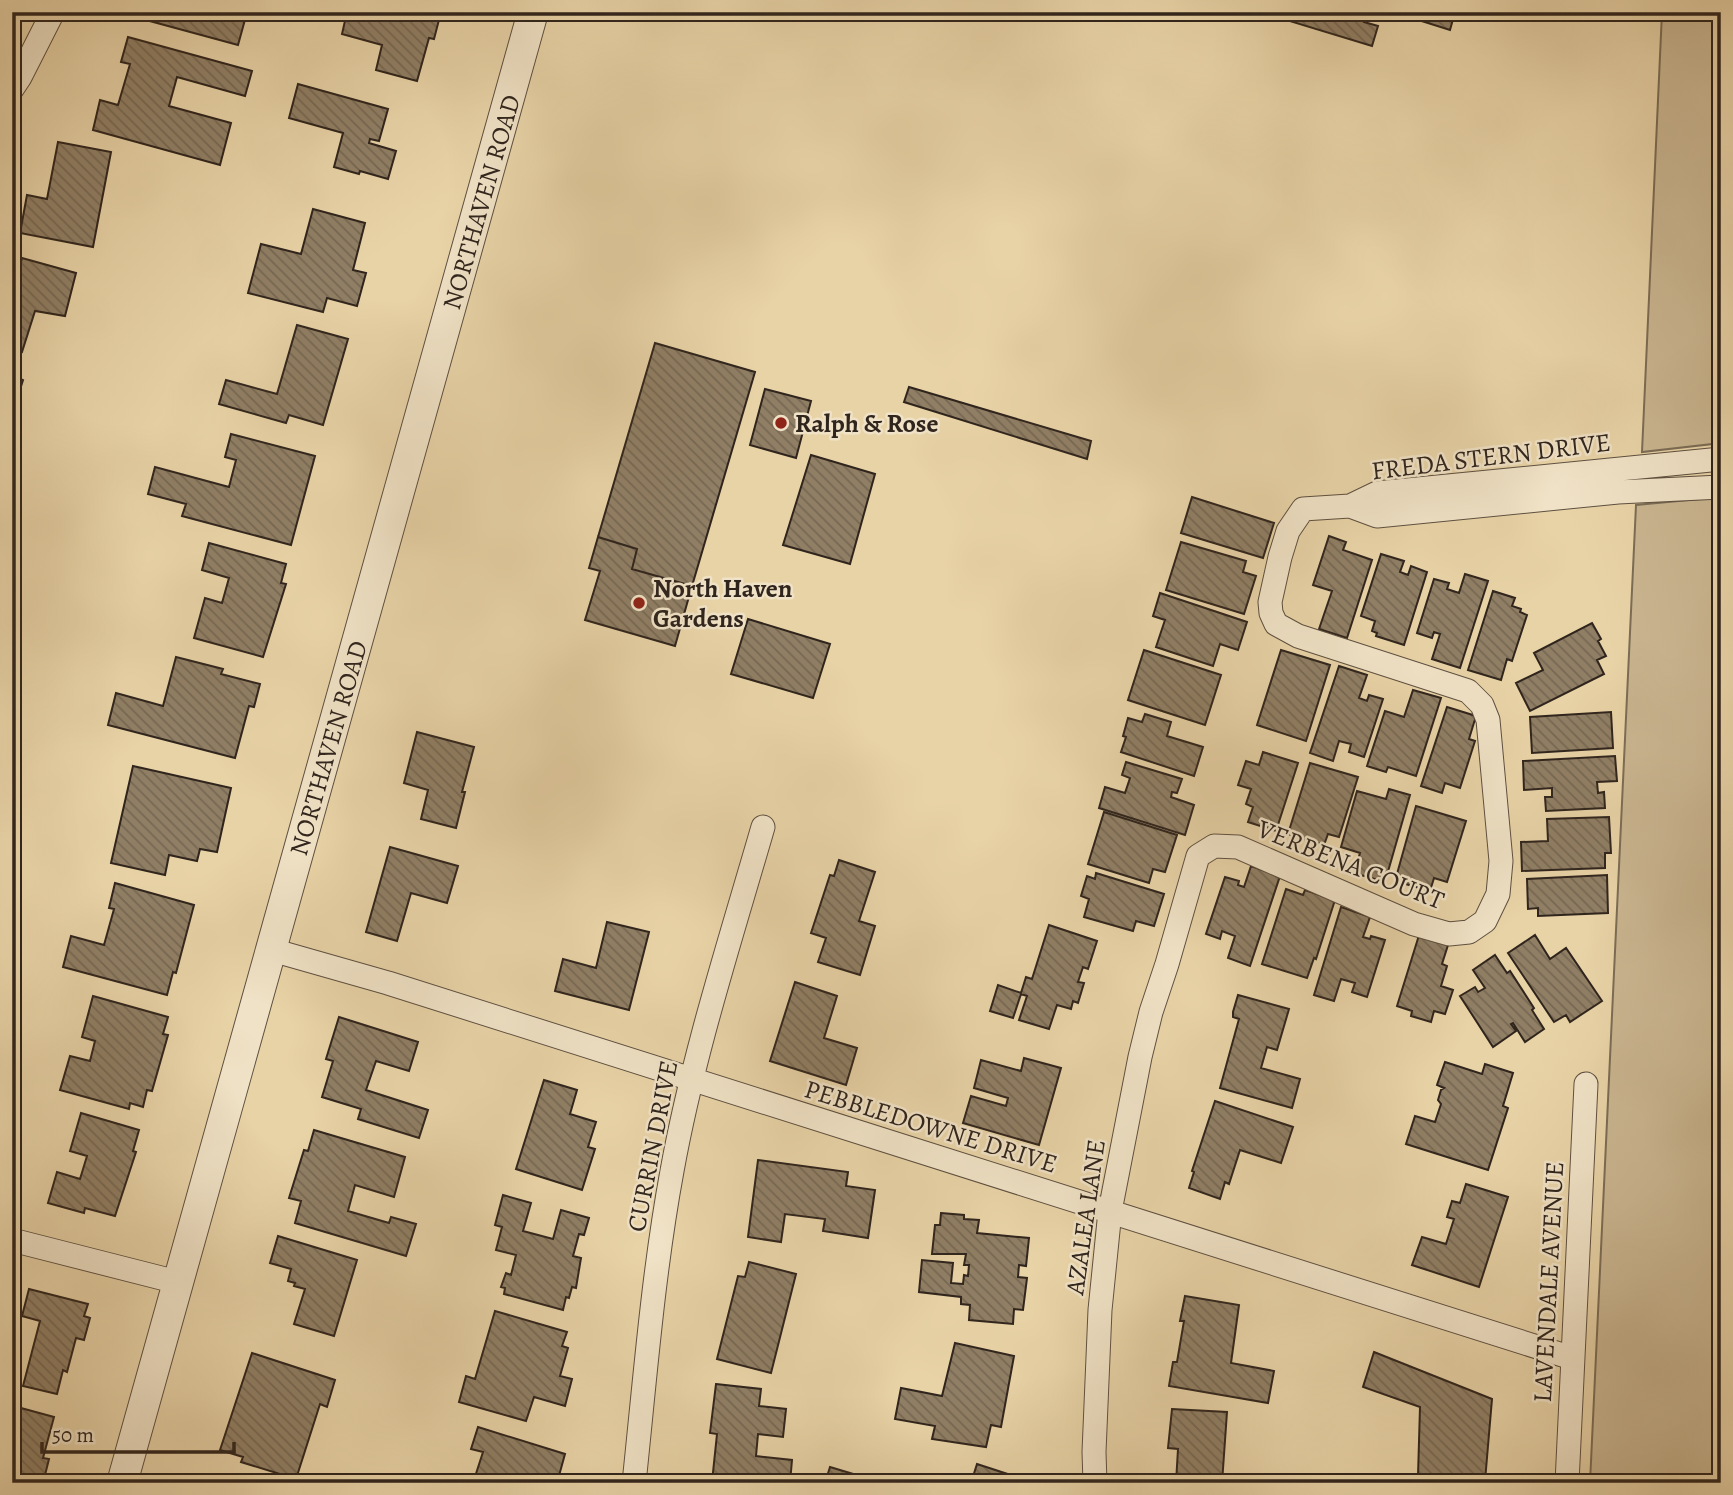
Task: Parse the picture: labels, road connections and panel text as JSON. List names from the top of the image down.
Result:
{
  "streets": {
    "street": [
      "NORTHAVEN ROAD",
      "FREDA STERN DRIVE",
      "VERBENA COURT",
      "PEBBLEDOWNE DRIVE",
      "CURRIN DRIVE",
      "AZALEA LANE",
      "LAVENDALE AVENUE"
    ]
  },
  "crossings": [
    ["NORTHAVEN ROAD", "PEBBLEDOWNE DRIVE"],
    ["FREDA STERN DRIVE", "VERBENA COURT"],
    ["VERBENA COURT", "AZALEA LANE"],
    ["PEBBLEDOWNE DRIVE", "CURRIN DRIVE"],
    ["PEBBLEDOWNE DRIVE", "AZALEA LANE"],
    ["PEBBLEDOWNE DRIVE", "LAVENDALE AVENUE"]
  ],
  "places": ["Ralph & Rose", "North Haven Gardens"],
  "scale_bar": "50 m"
}
